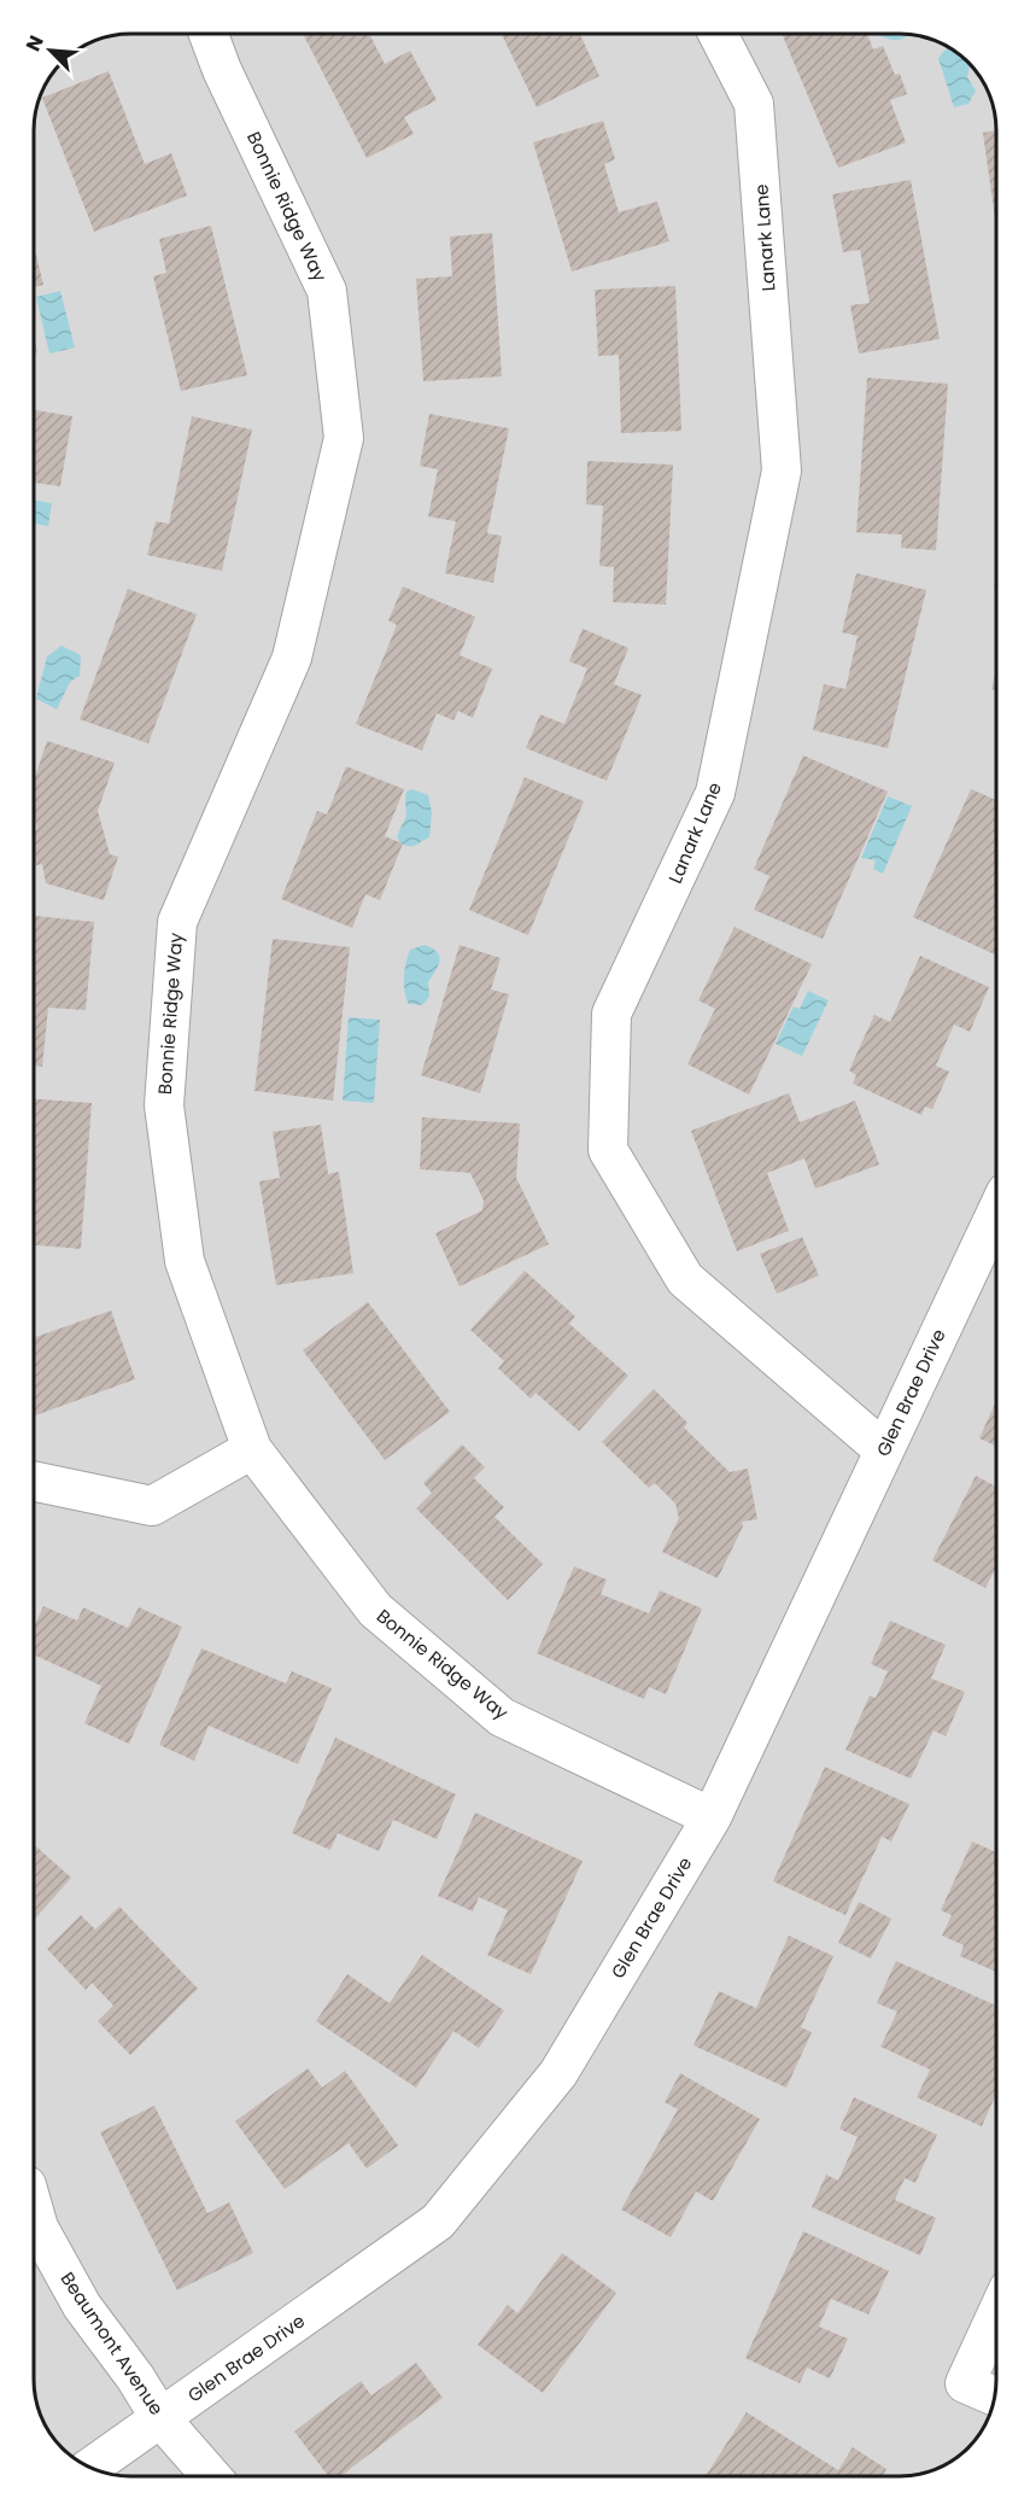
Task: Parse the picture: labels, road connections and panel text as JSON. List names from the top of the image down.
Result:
{
  "streets": {
    "street": [
      "Bonnie Ridge Way",
      "Lanark Lane",
      "Glen Brae Drive",
      "Beaumont Avenue"
    ]
  },
  "crossings": [
    ["Bonnie Ridge Way", "Glen Brae Drive"],
    ["Lanark Lane", "Glen Brae Drive"],
    ["Glen Brae Drive", "Beaumont Avenue"]
  ],
  "north": "top left"
}
